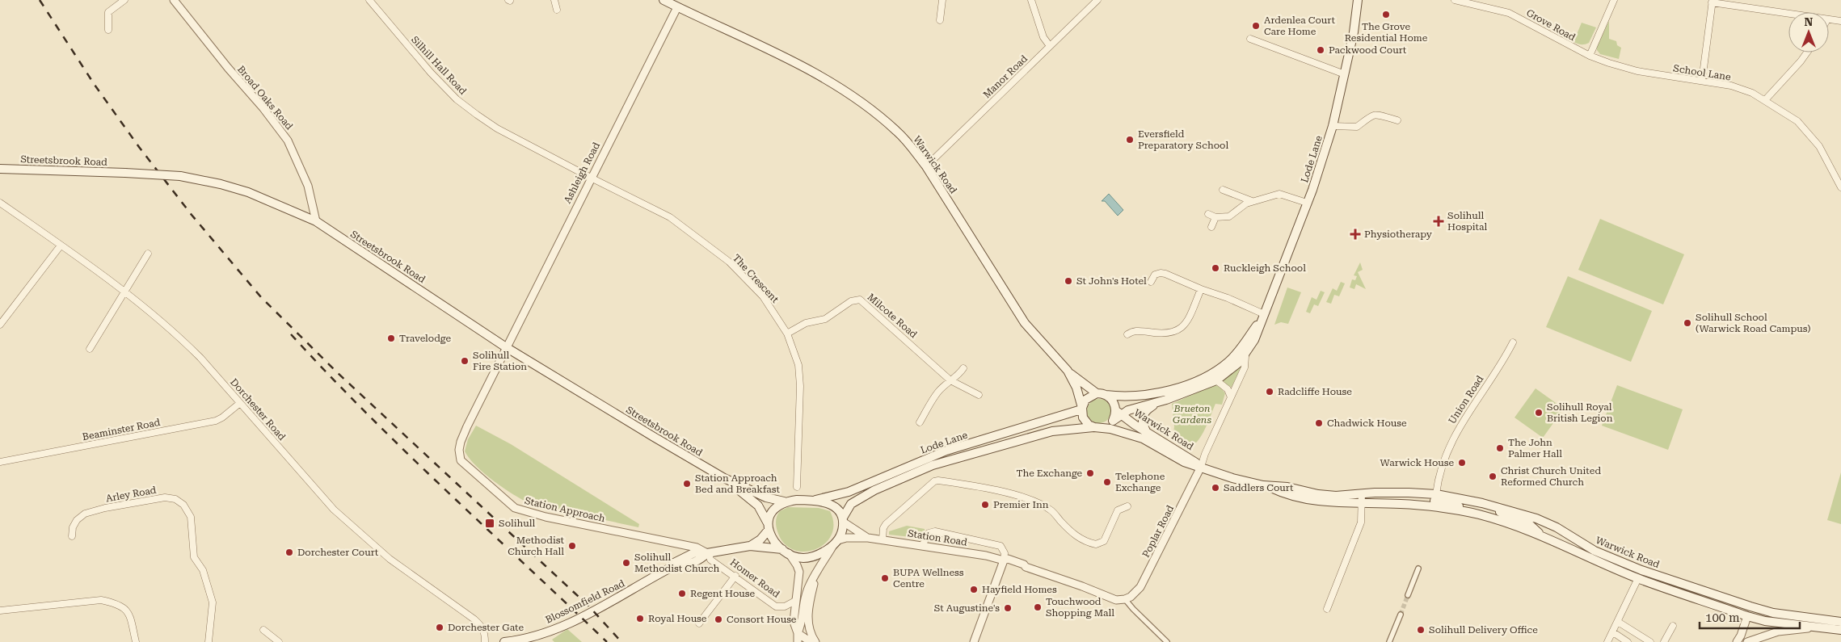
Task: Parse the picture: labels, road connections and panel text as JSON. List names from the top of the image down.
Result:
{
  "streets": {
    "main road": [
      "Lode Lane",
      "Streetsbrook Road",
      "Warwick Road",
      "Blossomfield Road"
    ],
    "street": [
      "Grove Road",
      "Silhill Hall Road",
      "School Lane",
      "Manor Road",
      "Broad Oaks Road",
      "Ashleigh Road",
      "The Crescent",
      "Milcote Road",
      "Union Road",
      "Dorchester Road",
      "Beaminster Road",
      "Arley Road",
      "Station Approach",
      "Poplar Road",
      "Station Road",
      "Homer Road"
    ]
  },
  "crossings": [
    ["Grove Road", "School Lane"],
    ["Silhill Hall Road", "Ashleigh Road"],
    ["Silhill Hall Road", "The Crescent"],
    ["Manor Road", "Warwick Road"],
    ["Broad Oaks Road", "Streetsbrook Road"],
    ["Lode Lane", "Streetsbrook Road"],
    ["Lode Lane", "Warwick Road"],
    ["Lode Lane", "Station Road"],
    ["Lode Lane", "Blossomfield Road"],
    ["Streetsbrook Road", "Ashleigh Road"],
    ["Streetsbrook Road", "Station Approach"],
    ["Streetsbrook Road", "Station Road"],
    ["Streetsbrook Road", "Blossomfield Road"],
    ["Warwick Road", "Ashleigh Road"],
    ["Warwick Road", "Union Road"],
    ["Warwick Road", "Poplar Road"],
    ["Ashleigh Road", "The Crescent"],
    ["Ashleigh Road", "Station Approach"],
    ["The Crescent", "Milcote Road"],
    ["Dorchester Road", "Beaminster Road"],
    ["Station Approach", "Homer Road"],
    ["Station Approach", "Blossomfield Road"],
    ["Poplar Road", "Station Road"],
    ["Station Road", "Blossomfield Road"],
    ["Homer Road", "Blossomfield Road"]
  ],
  "parks": ["Brueton Gardens"],
  "places": {
    "other": [
      "The Grove Residential Home",
      "Ardenlea Court Care Home",
      "Packwood Court",
      "Eversfield Preparatory School",
      "Ruckleigh School",
      "St John's Hotel",
      "Solihull School (Warwick Road Campus)",
      "Travelodge",
      "Solihull Fire Station",
      "Radcliffe House",
      "Solihull Royal British Legion",
      "Chadwick House",
      "The John Palmer Hall",
      "Warwick House",
      "The Exchange",
      "Christ Church United Reformed Church",
      "Telephone Exchange",
      "Station Approach Bed and Breakfast",
      "Saddlers Court",
      "Premier Inn",
      "Methodist Church Hall",
      "Dorchester Court",
      "Solihull Methodist Church",
      "BUPA Wellness Centre",
      "Hayfield Homes",
      "Regent House",
      "Touchwood Shopping Mall",
      "St Augustine's",
      "Royal House",
      "Consort House",
      "Dorchester Gate",
      "Solihull Delivery Office"
    ],
    "health": ["Solihull Hospital", "Physiotherapy"],
    "transit": ["Solihull"]
  },
  "scale_bar": "100 m",
  "north": "top"
}
